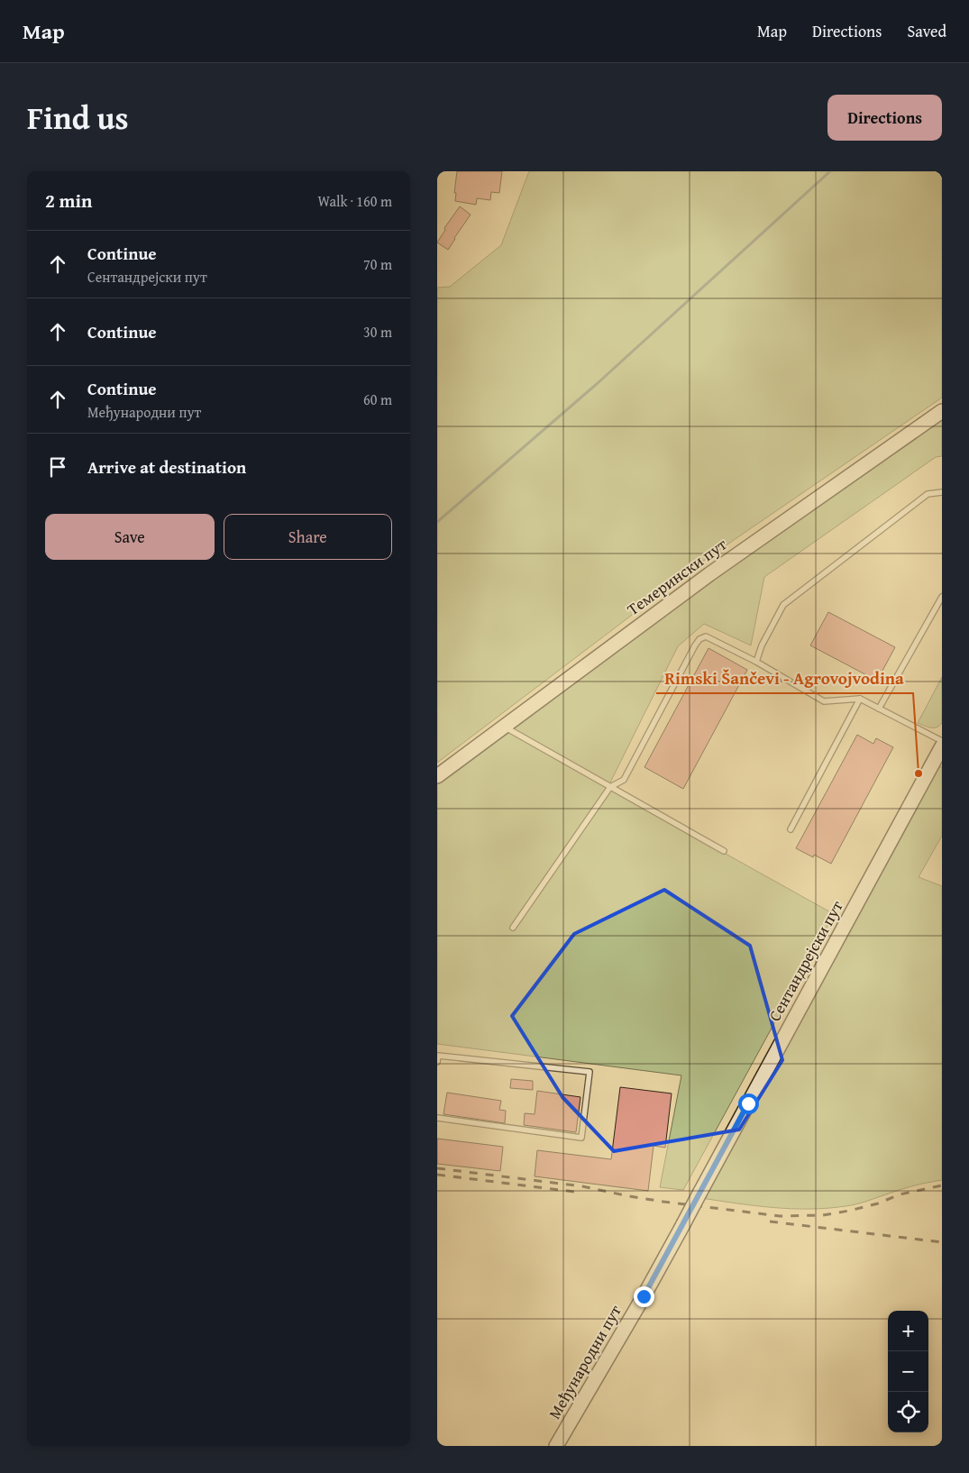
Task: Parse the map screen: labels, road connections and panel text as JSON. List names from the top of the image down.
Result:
{
  "streets": {
    "main road": ["Темерински пут", "Сентандрејски пут", "Међународни пут"]
  },
  "crossings": [
    ["Сентандрејски пут", "Међународни пут"]
  ],
  "places": ["Rimski Šančevi - Agrovojvodina"],
  "page": {
    "header": "Map",
    "nav": ["Map", "Directions", "Saved"],
    "title": "Find us",
    "buttons": [
      "Directions",
      ["Save", "Share"]
    ],
    "heading": ["2 min", "Walk · 160 m"],
    "list": [
      ["Continue", "Сентандрејски пут", "70 m"],
      ["Continue", "30 m"],
      ["Continue", "Међународни пут", "60 m"],
      "Arrive at destination"
    ],
    "map_buttons": ["+", "−"]
  }
}
